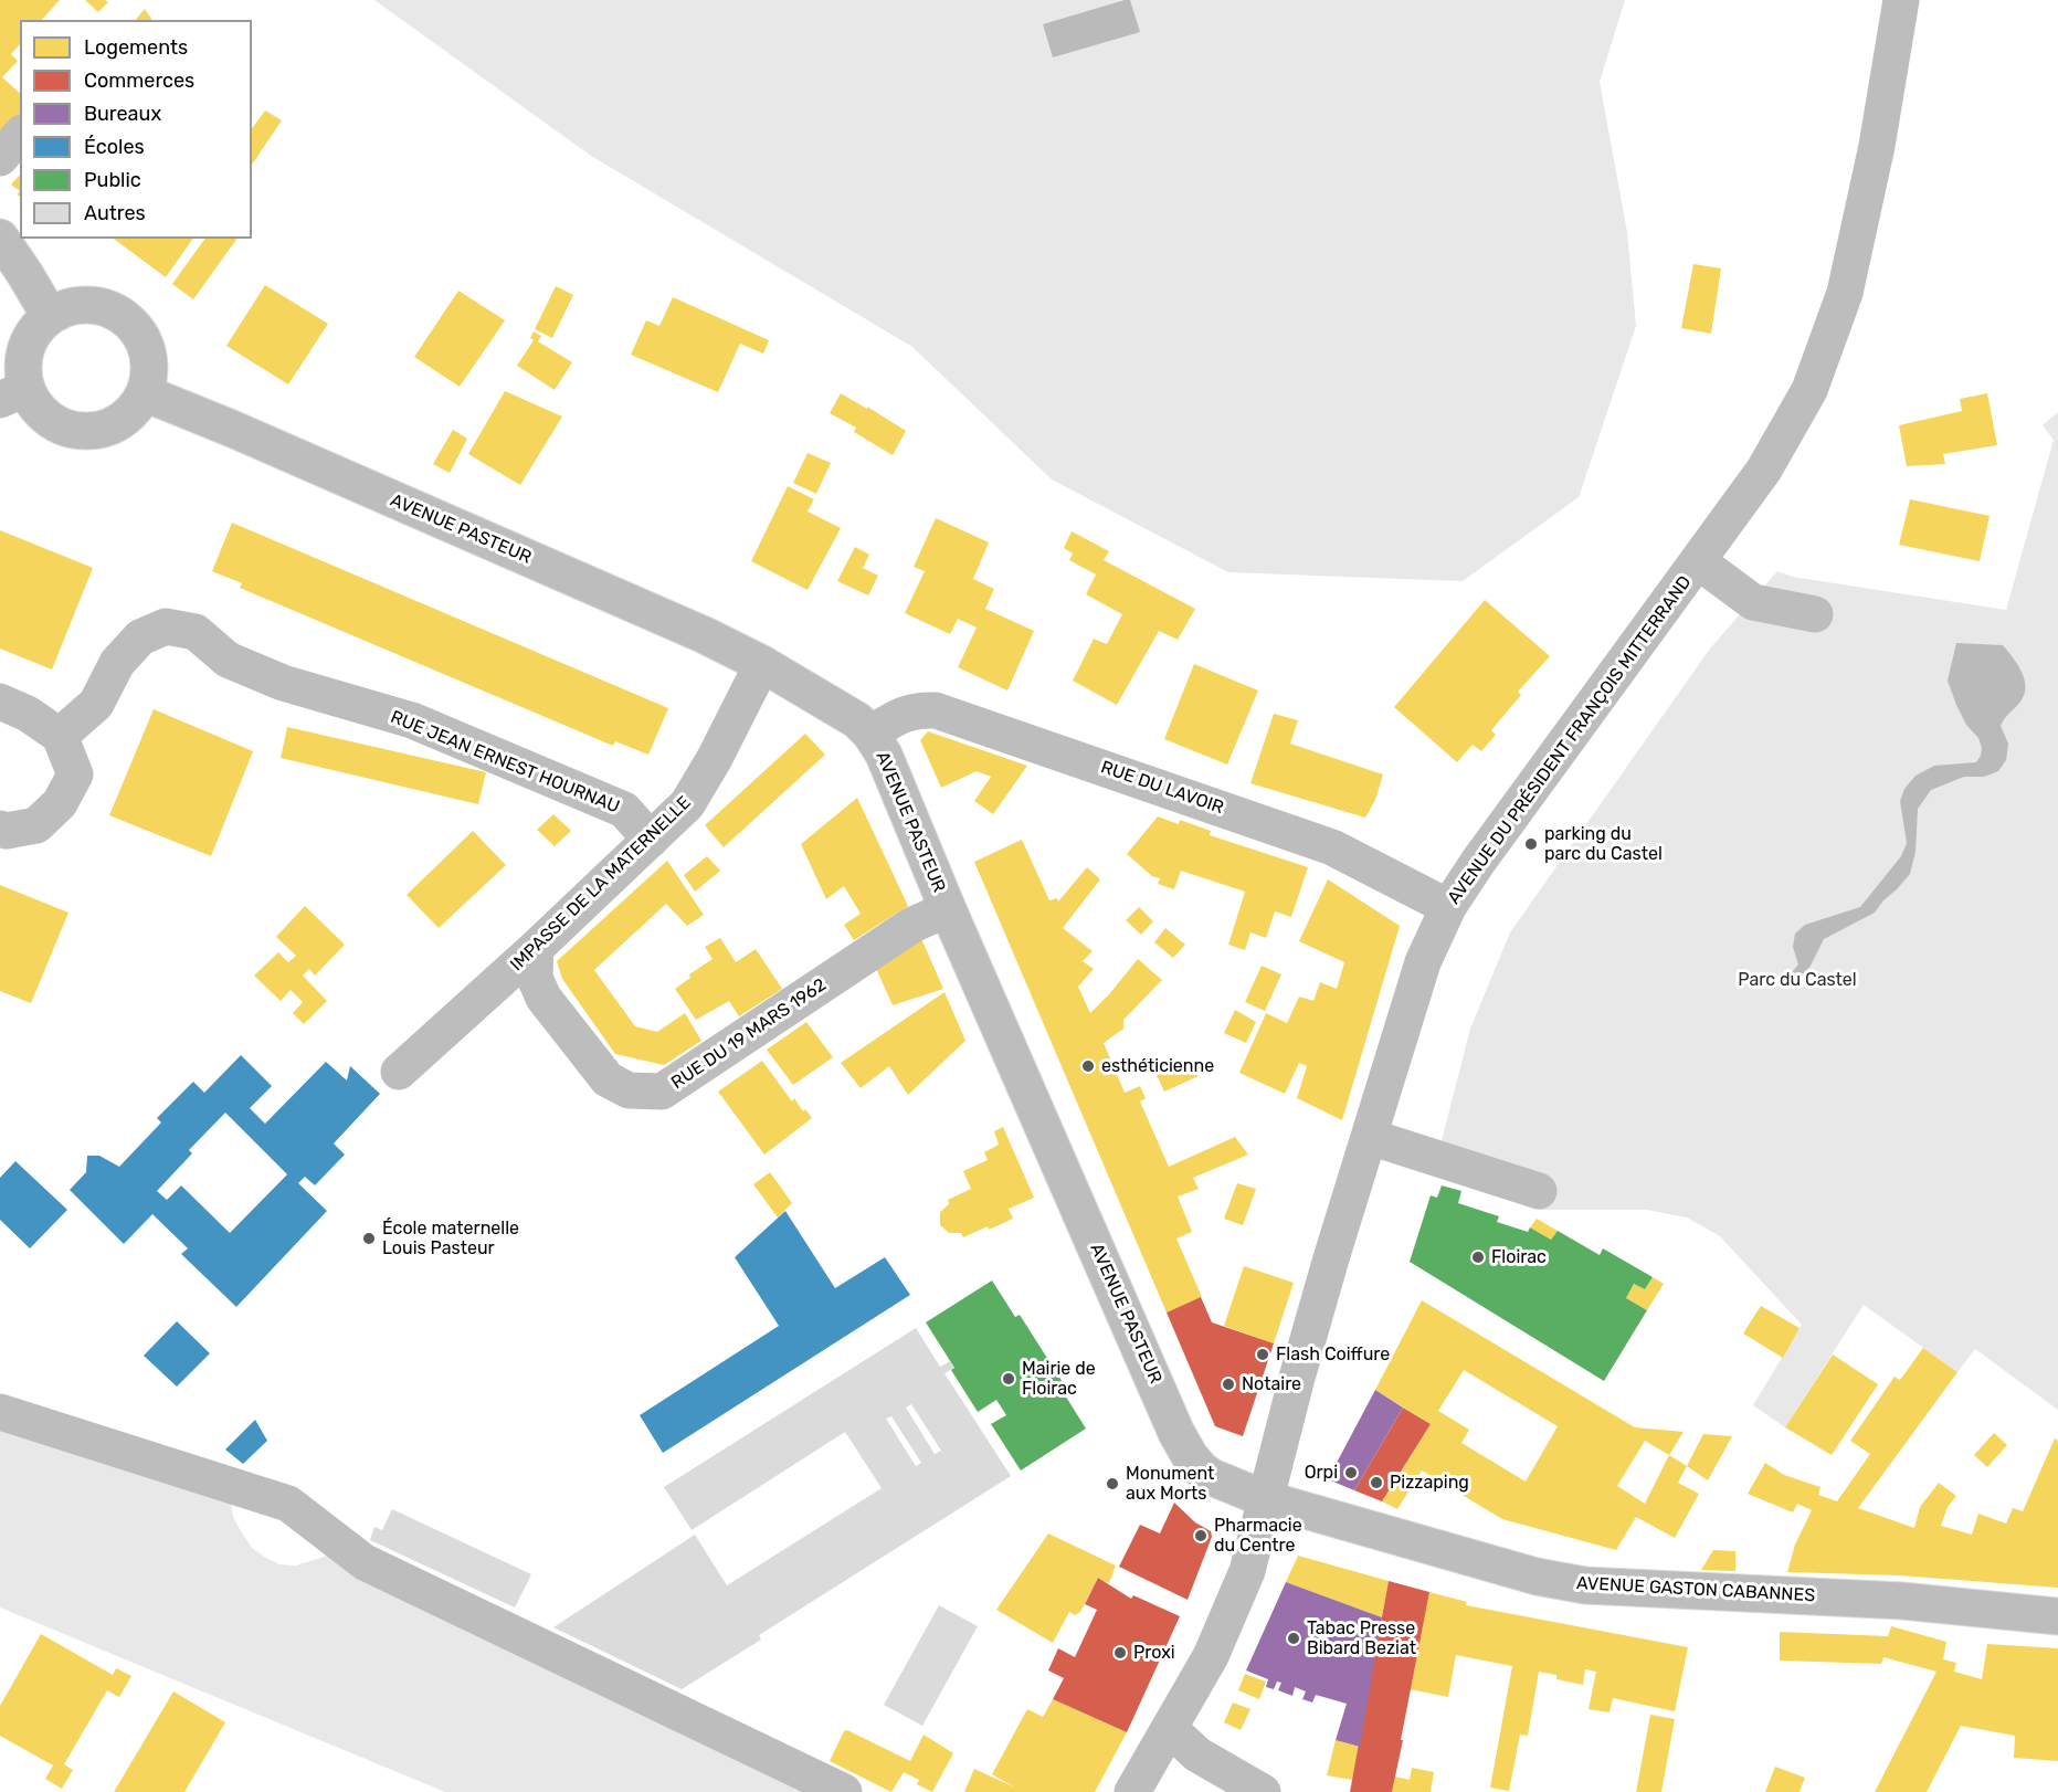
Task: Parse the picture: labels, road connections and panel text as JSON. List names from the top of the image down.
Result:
{
  "streets": {
    "street": [
      "AVENUE PASTEUR",
      "AVENUE DU PRÉSIDENT FRANÇOIS MITTERRAND",
      "RUE JEAN ERNEST HOURNAU",
      "RUE DU LAVOIR",
      "IMPASSE DE LA MATERNELLE",
      "RUE DU 19 MARS 1962",
      "AVENUE GASTON CABANNES"
    ]
  },
  "crossings": [
    ["AVENUE PASTEUR", "AVENUE DU PRÉSIDENT FRANÇOIS MITTERRAND"],
    ["AVENUE PASTEUR", "RUE DU LAVOIR"],
    ["AVENUE PASTEUR", "IMPASSE DE LA MATERNELLE"],
    ["AVENUE PASTEUR", "RUE DU 19 MARS 1962"],
    ["AVENUE PASTEUR", "AVENUE GASTON CABANNES"],
    ["AVENUE DU PRÉSIDENT FRANÇOIS MITTERRAND", "RUE DU LAVOIR"],
    ["AVENUE DU PRÉSIDENT FRANÇOIS MITTERRAND", "AVENUE GASTON CABANNES"],
    ["RUE JEAN ERNEST HOURNAU", "IMPASSE DE LA MATERNELLE"],
    ["IMPASSE DE LA MATERNELLE", "RUE DU 19 MARS 1962"]
  ],
  "parks": ["Parc du Castel"],
  "places": [
    "parking du parc du Castel",
    "esthéticienne",
    "École maternelle Louis Pasteur",
    "Floirac",
    "Flash Coiffure",
    "Mairie de Floirac",
    "Notaire",
    "Orpi",
    "Pizzaping",
    "Monument aux Morts",
    "Pharmacie du Centre",
    "Tabac Presse Bibard Beziat",
    "Proxi"
  ],
  "legend": [
    "Logements",
    "Commerces",
    "Bureaux",
    "Écoles",
    "Public",
    "Autres"
  ]
}
